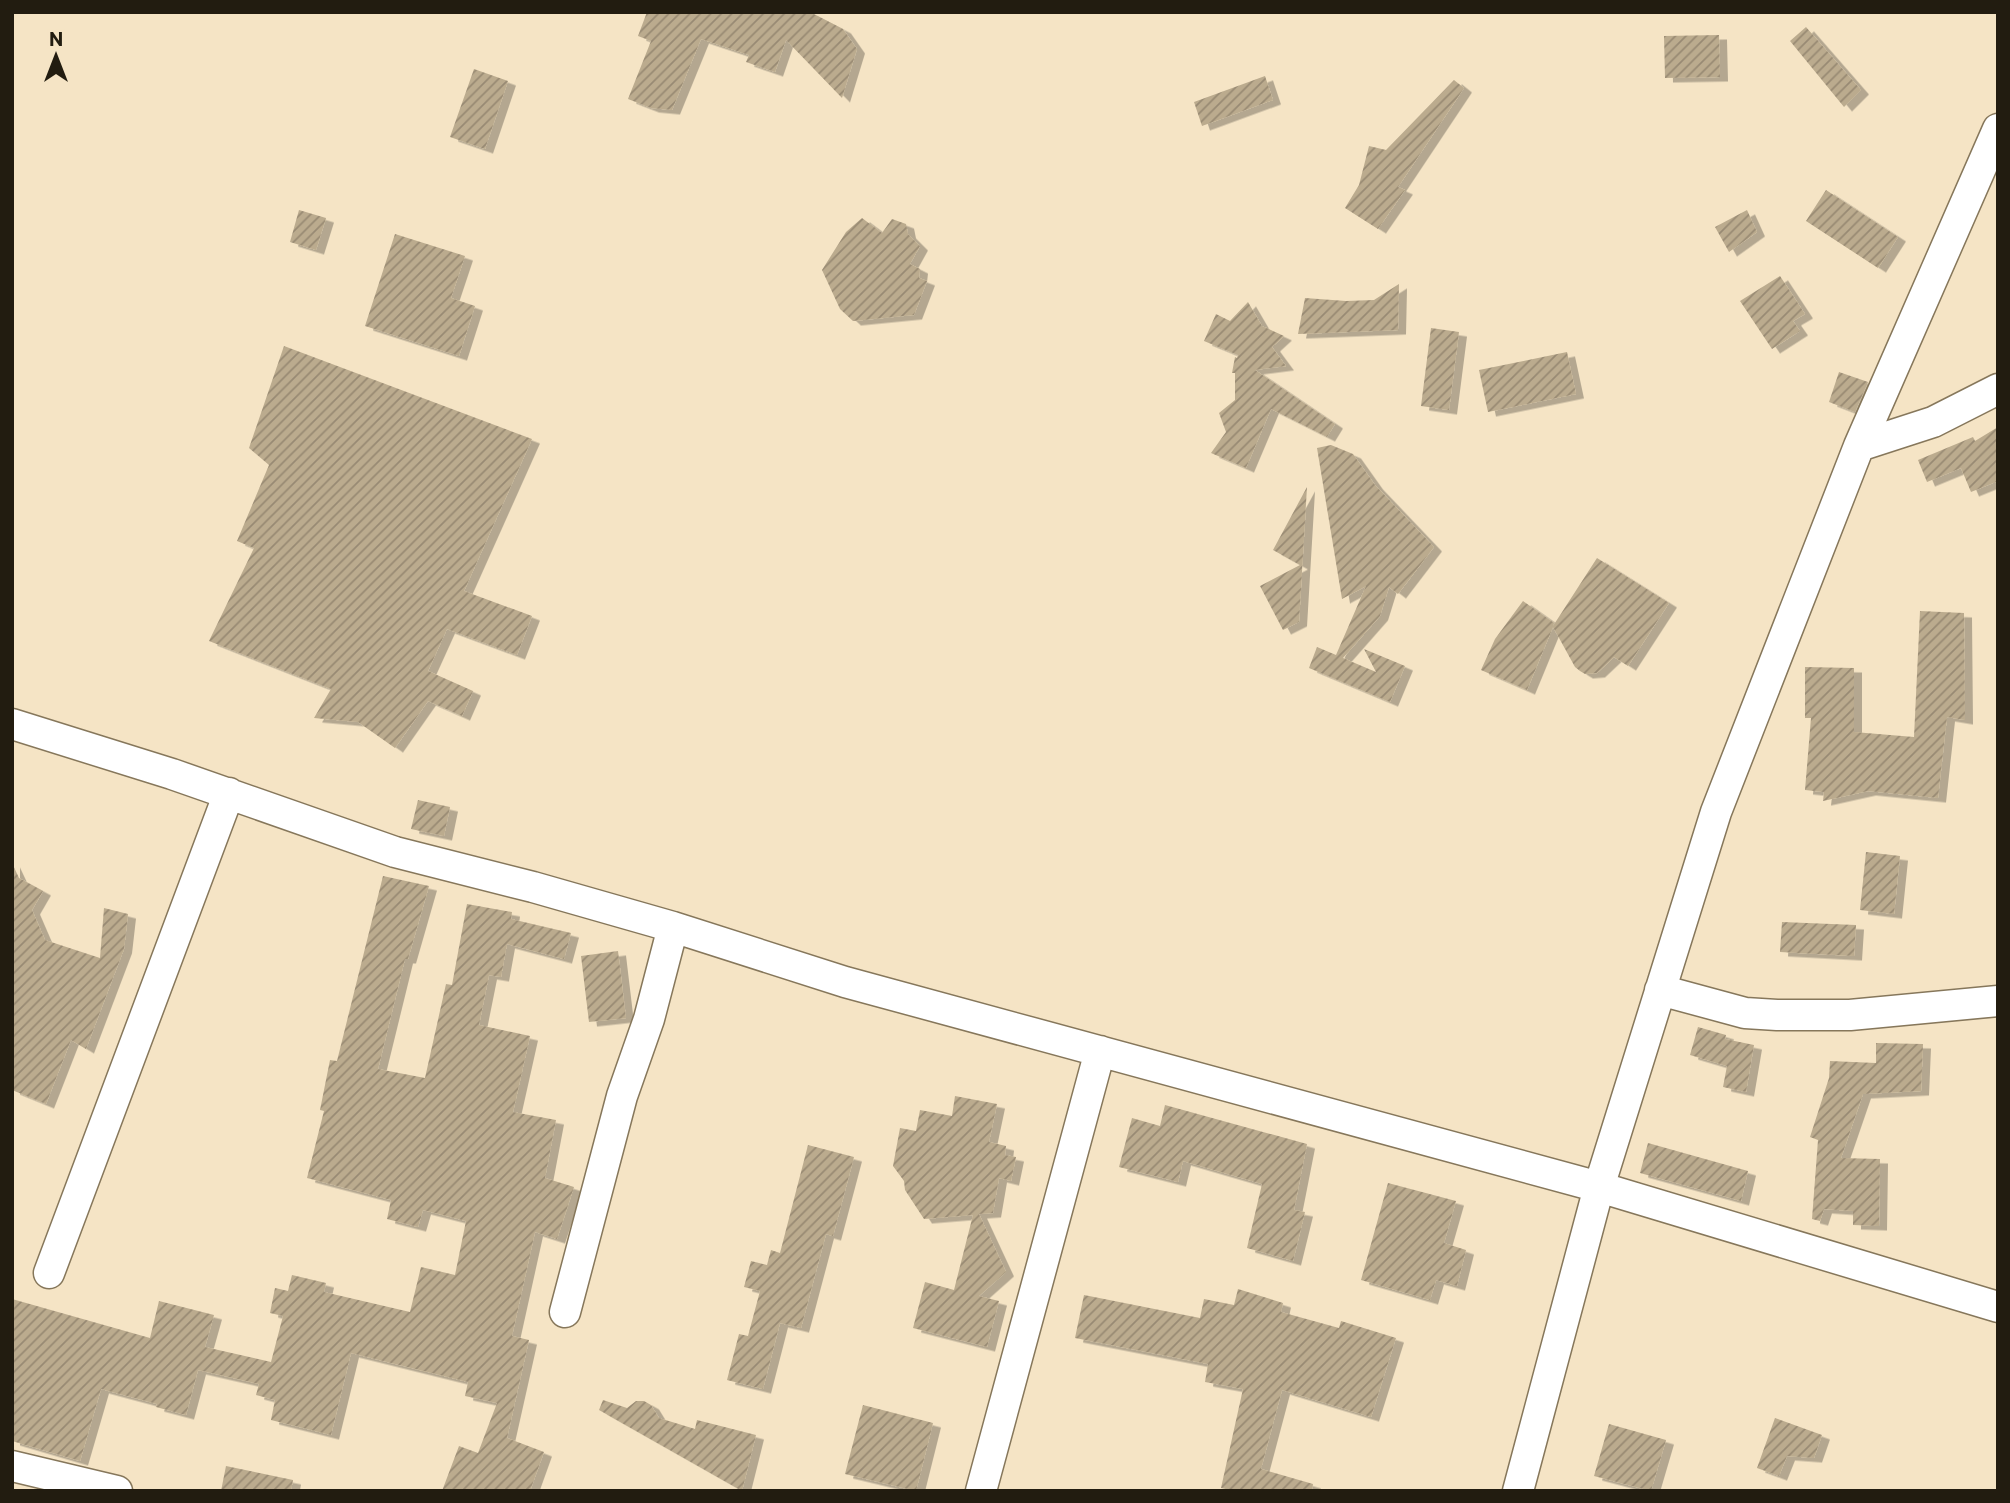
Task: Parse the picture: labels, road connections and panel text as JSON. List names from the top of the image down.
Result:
{
  "north": "top"
}
